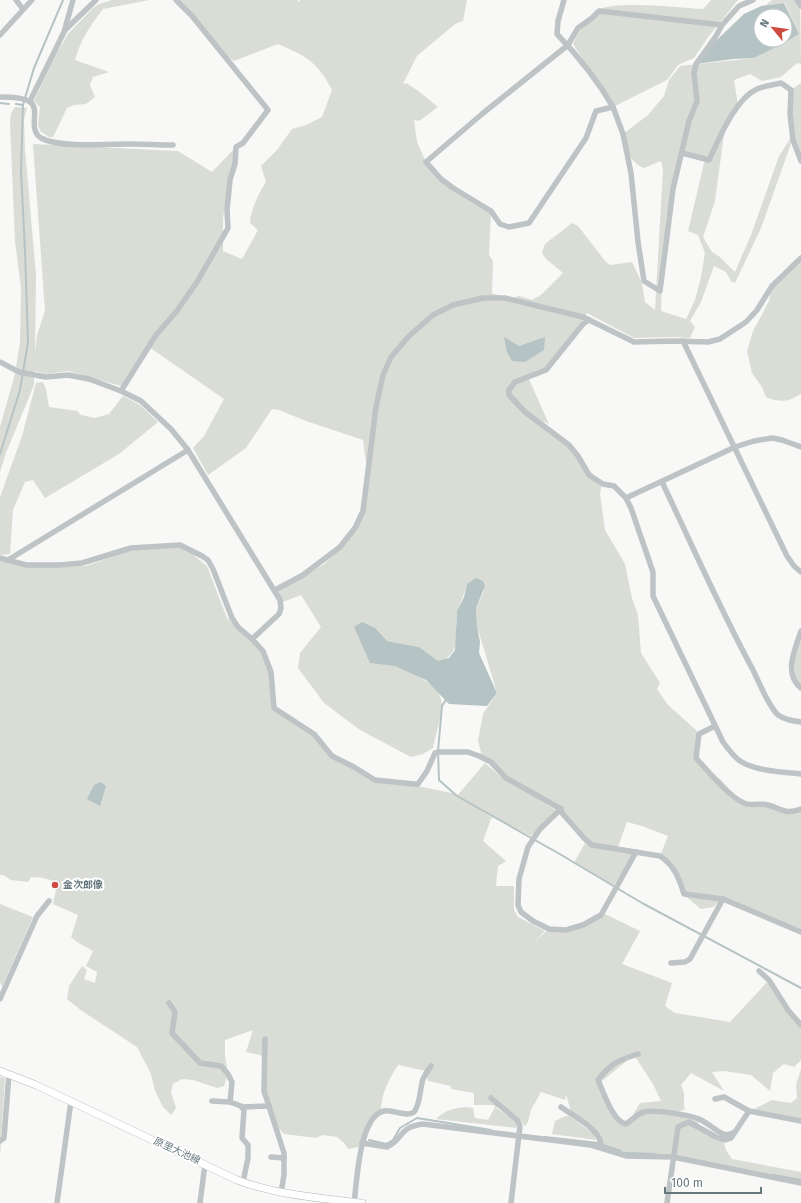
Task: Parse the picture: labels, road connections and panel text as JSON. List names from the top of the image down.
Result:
{
  "streets": {
    "main road": ["原里大池線"]
  },
  "places": ["金次郎像"],
  "scale_bar": "100 m",
  "north": "top left"
}
